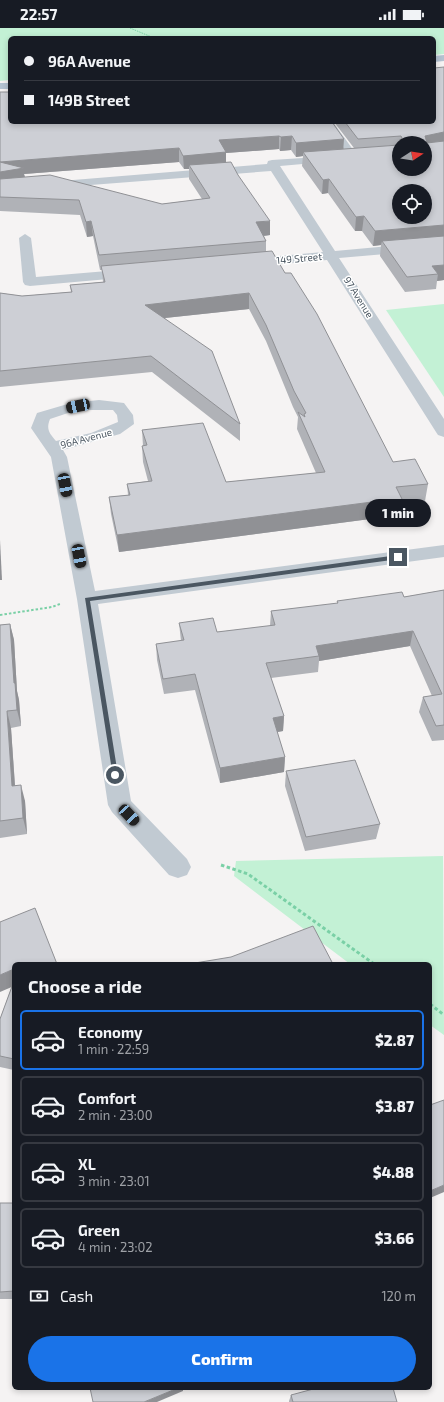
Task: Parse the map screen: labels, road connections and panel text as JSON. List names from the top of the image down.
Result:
{
  "streets": {
    "street": ["149 Street", "97 Avenue", "96A Avenue"]
  },
  "crossings": [
    ["149 Street", "97 Avenue"]
  ],
  "north": "right",
  "page": {
    "status": "22:57",
    "banner": ["96A Avenue", "149B Street"],
    "bubble": "1 min",
    "heading": "Choose a ride",
    "list": [
      {
        "name": "Economy",
        "note": "1 min · 22:59",
        "value": "$2.87"
      },
      {
        "name": "Comfort",
        "note": "2 min · 23:00",
        "value": "$3.87"
      },
      {
        "name": "XL",
        "note": "3 min · 23:01",
        "value": "$4.88"
      },
      {
        "name": "Green",
        "note": "4 min · 23:02",
        "value": "$3.66"
      }
    ],
    "pay": ["Cash", "120 m"],
    "buttons": "Confirm"
  }
}
